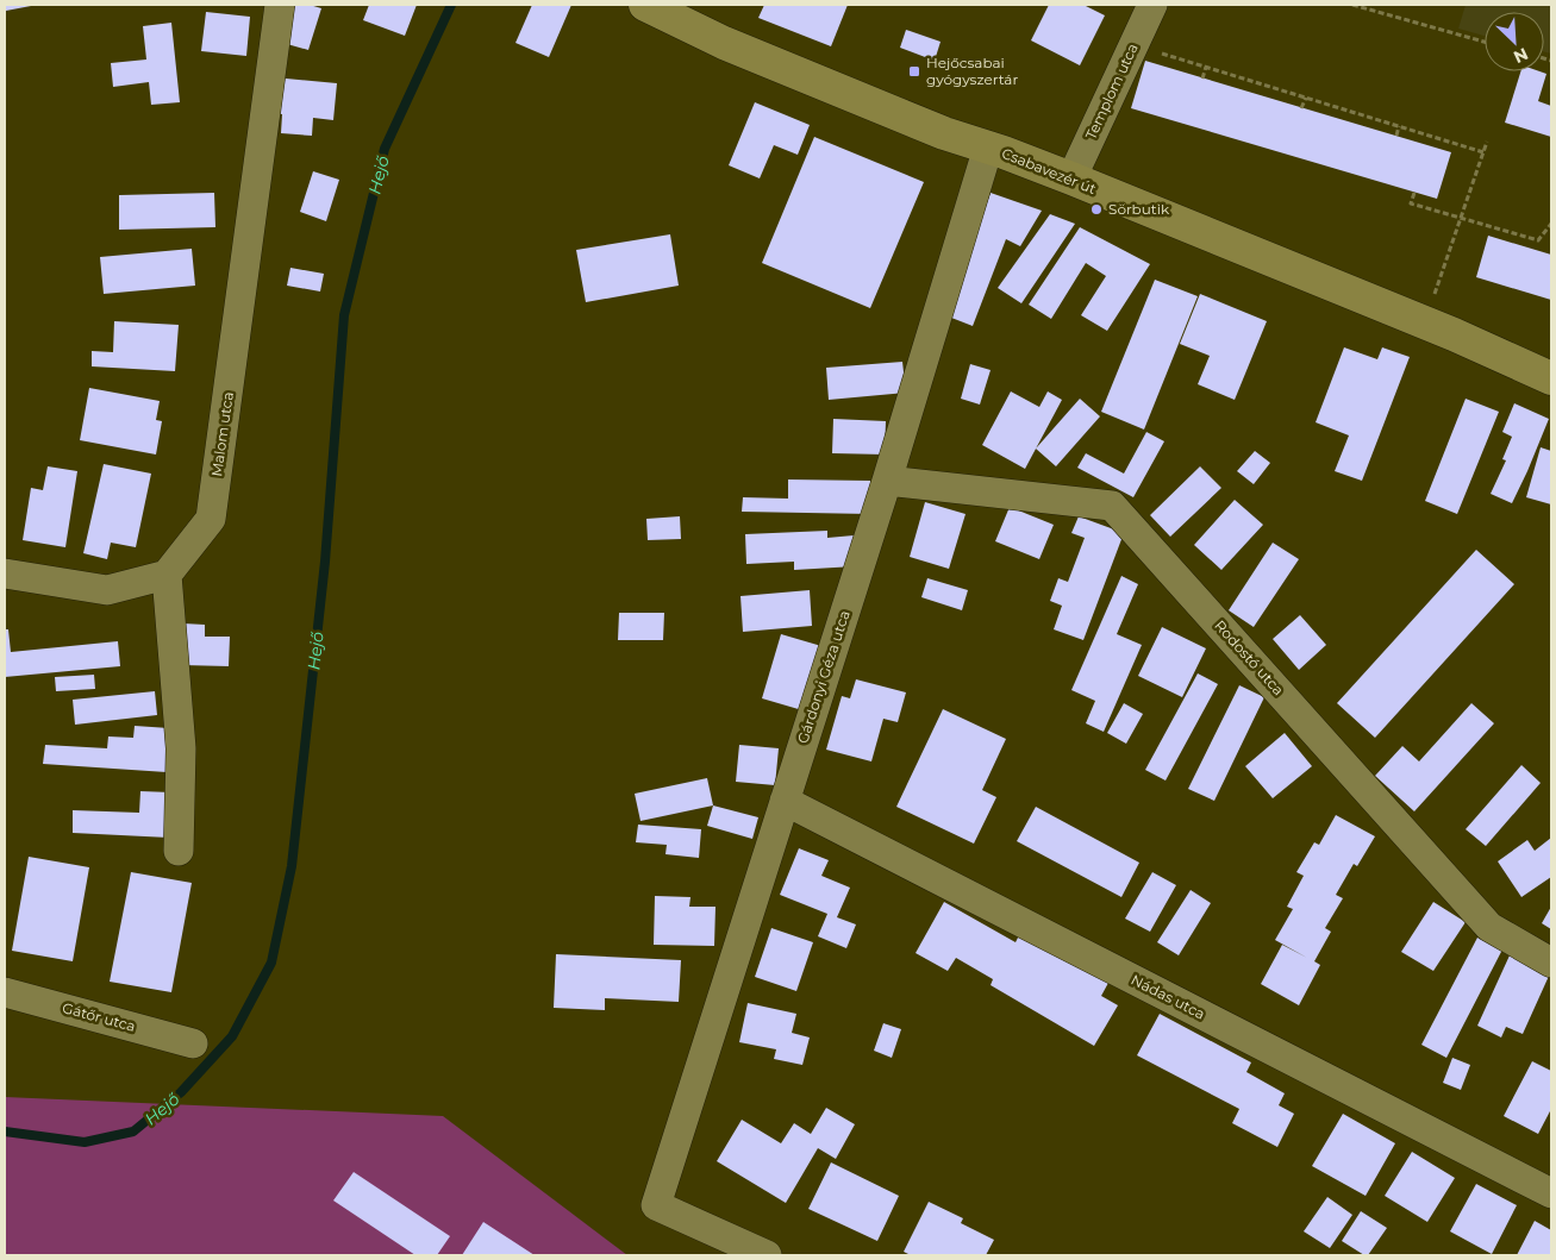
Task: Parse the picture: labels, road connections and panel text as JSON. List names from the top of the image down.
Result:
{
  "streets": {
    "main road": ["Csabavezér út"],
    "street": [
      "Templom utca",
      "Malom utca",
      "Rodostó utca",
      "Gárdonyi Géza utca",
      "Nádas utca",
      "Gátőr utca"
    ]
  },
  "crossings": [
    ["Templom utca", "Csabavezér út"],
    ["Csabavezér út", "Gárdonyi Géza utca"],
    ["Rodostó utca", "Gárdonyi Géza utca"],
    ["Gárdonyi Géza utca", "Nádas utca"]
  ],
  "water": ["Hejő"],
  "places": {
    "transit": ["Hejőcsabai gyógyszertár"],
    "other": ["Sörbutik"]
  },
  "north": "bottom right"
}
